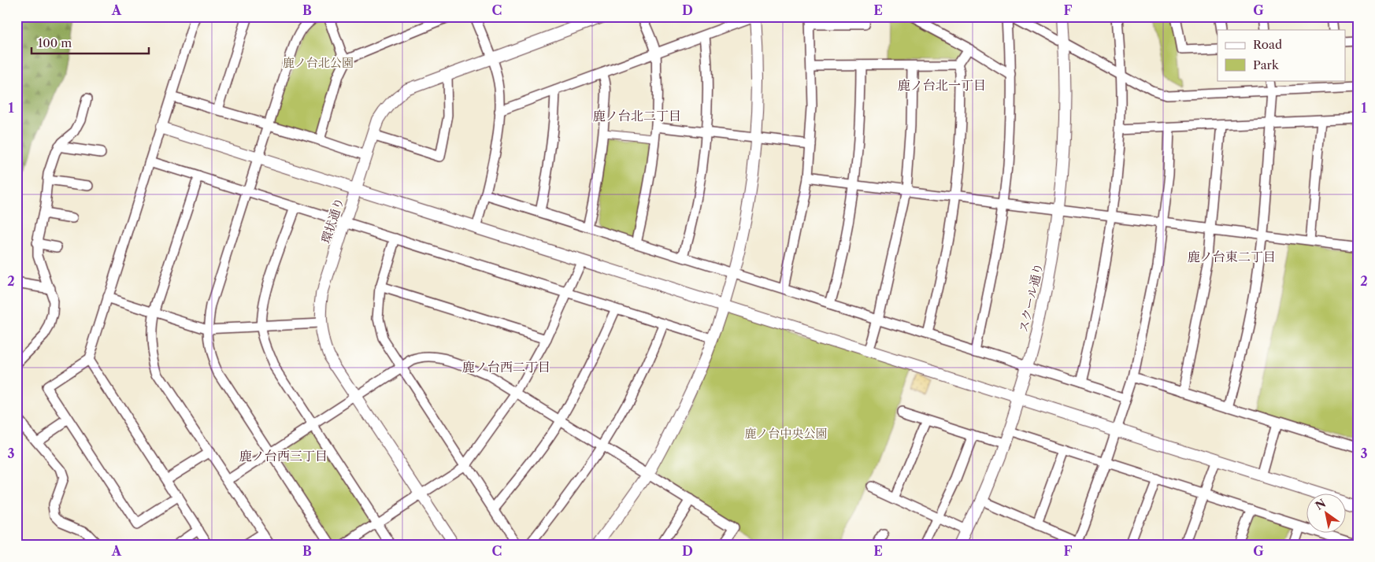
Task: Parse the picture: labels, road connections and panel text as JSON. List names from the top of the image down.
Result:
{
  "streets": {
    "street": ["環状通り", "スクール通り"]
  },
  "districts": [
    "鹿ノ台北一丁目",
    "鹿ノ台北二丁目",
    "鹿ノ台東二丁目",
    "鹿ノ台西二丁目",
    "鹿ノ台西三丁目"
  ],
  "parks": ["鹿ノ台北公園", "鹿ノ台中央公園"],
  "legend": ["Road", "Park"],
  "scale_bar": "100 m",
  "north": "top left",
  "grid": {
    "columns": [
      "A",
      "B",
      "C",
      "D",
      "E",
      "F",
      "G"
    ],
    "rows": ["1", "2", "3"]
  }
}
